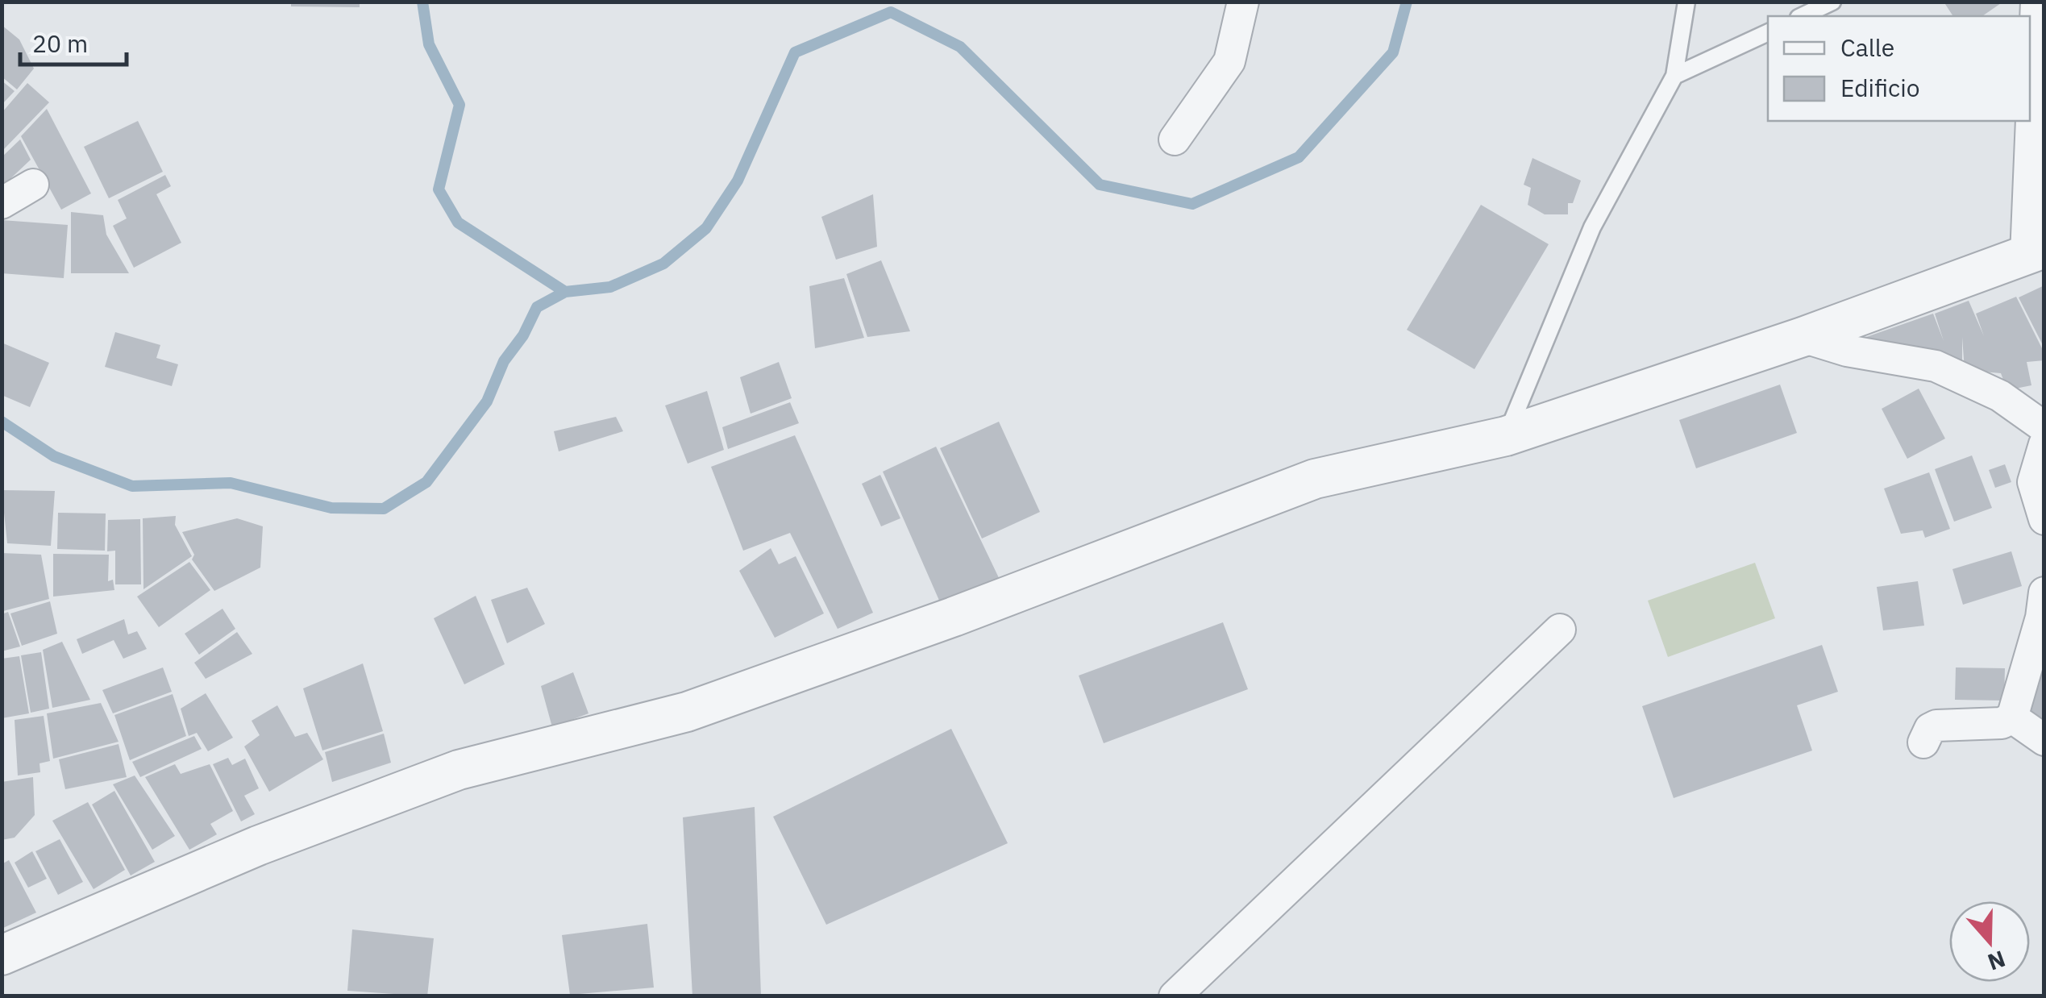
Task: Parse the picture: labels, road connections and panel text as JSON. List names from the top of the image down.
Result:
{
  "legend": ["Calle", "Edificio"],
  "scale_bar": "20 m",
  "north": "bottom"
}
